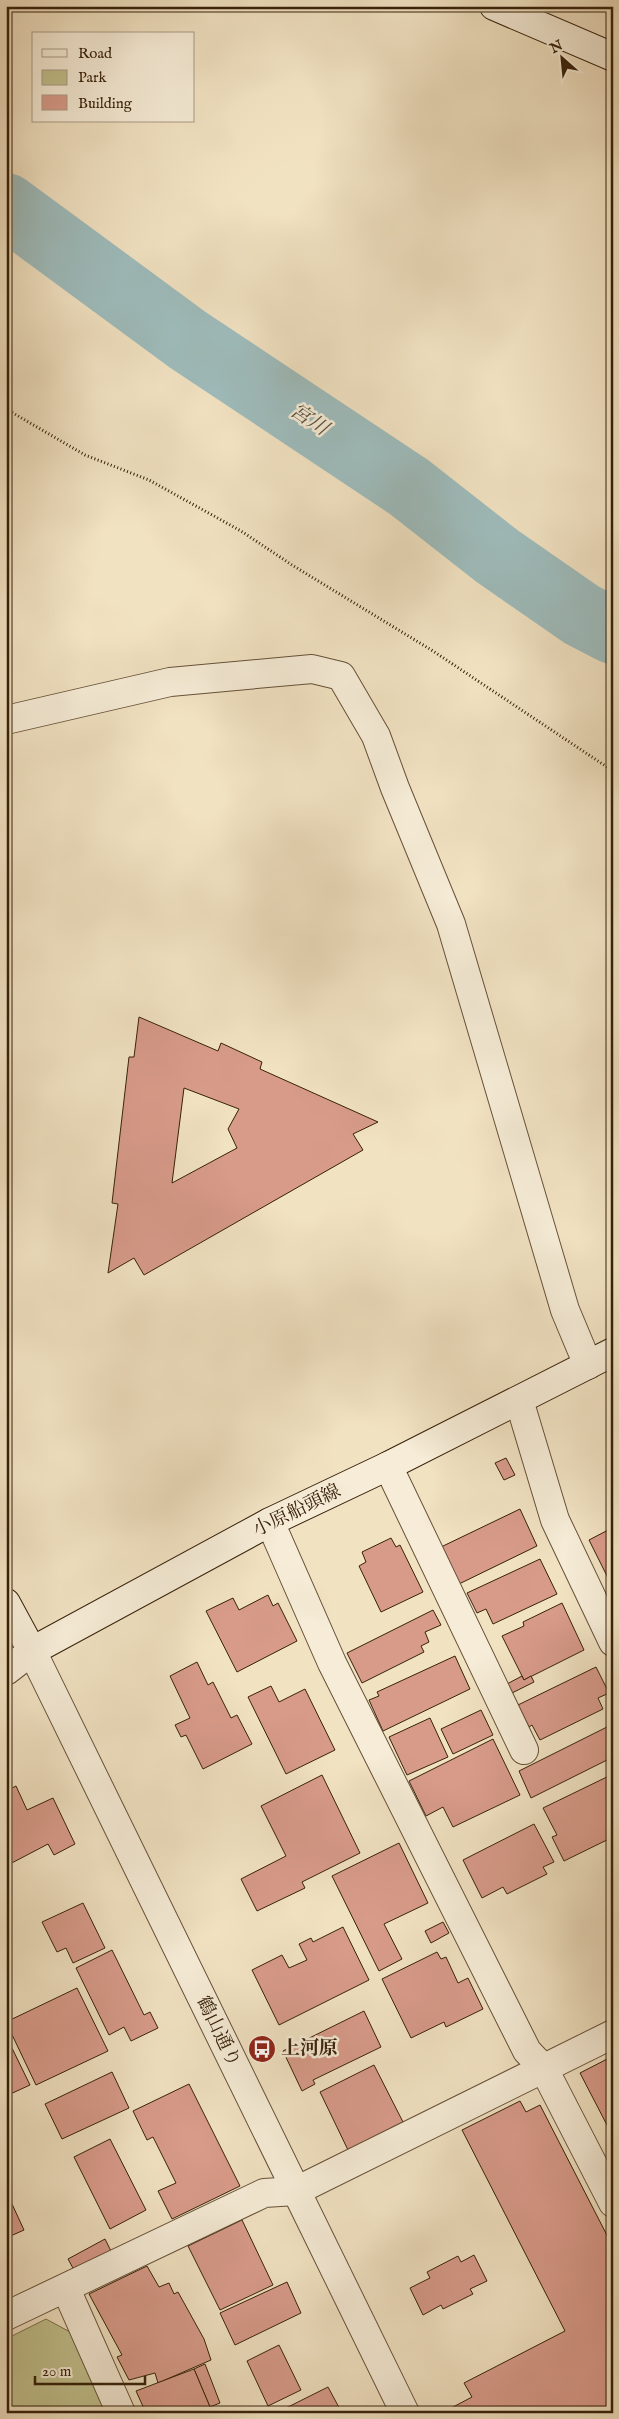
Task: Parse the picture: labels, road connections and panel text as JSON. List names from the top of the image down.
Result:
{
  "streets": {
    "street": ["小原船頭線", "鶴山通り"]
  },
  "crossings": [
    ["小原船頭線", "鶴山通り"]
  ],
  "water": ["宮川"],
  "places": {
    "bus stop": ["上河原"]
  },
  "legend": ["Road", "Park", "Building"],
  "scale_bar": "20 m",
  "north": "top left"
}
